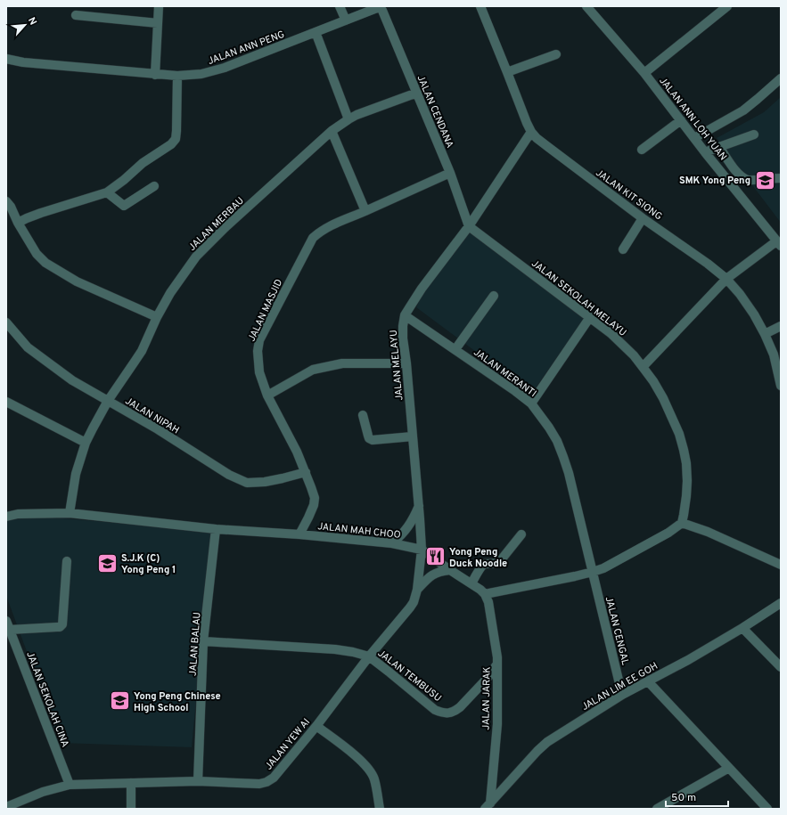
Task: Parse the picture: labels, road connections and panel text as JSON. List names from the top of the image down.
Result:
{
  "streets": {
    "street": [
      "JALAN ANN PENG",
      "JALAN CENDANA",
      "JALAN ANN LOH YUAN",
      "JALAN KIT SIONG",
      "JALAN MERBAU",
      "JALAN SEKOLAH MELAYU",
      "JALAN MASJID",
      "JALAN MELAYU",
      "JALAN MERANTI",
      "JALAN NIPAH",
      "JALAN MAH CHOO",
      "JALAN CENGAL",
      "JALAN BALAU",
      "JALAN TEMBUSU",
      "JALAN LIM EE GOH",
      "JALAN JARAK",
      "JALAN SEKOLAH CINA",
      "JALAN YEW AI"
    ]
  },
  "crossings": [
    ["JALAN ANN PENG", "JALAN CENDANA"],
    ["JALAN CENDANA", "JALAN MERBAU"],
    ["JALAN CENDANA", "JALAN SEKOLAH MELAYU"],
    ["JALAN CENDANA", "JALAN MASJID"],
    ["JALAN CENDANA", "JALAN MELAYU"],
    ["JALAN KIT SIONG", "JALAN MELAYU"],
    ["JALAN MERBAU", "JALAN NIPAH"],
    ["JALAN MERBAU", "JALAN MAH CHOO"],
    ["JALAN SEKOLAH MELAYU", "JALAN MELAYU"],
    ["JALAN MASJID", "JALAN NIPAH"],
    ["JALAN MASJID", "JALAN MAH CHOO"],
    ["JALAN MELAYU", "JALAN MERANTI"],
    ["JALAN MELAYU", "JALAN MAH CHOO"],
    ["JALAN MELAYU", "JALAN YEW AI"],
    ["JALAN MERANTI", "JALAN CENGAL"],
    ["JALAN MAH CHOO", "JALAN BALAU"],
    ["JALAN MAH CHOO", "JALAN JARAK"],
    ["JALAN MAH CHOO", "JALAN YEW AI"],
    ["JALAN CENGAL", "JALAN LIM EE GOH"],
    ["JALAN BALAU", "JALAN TEMBUSU"],
    ["JALAN BALAU", "JALAN YEW AI"],
    ["JALAN TEMBUSU", "JALAN JARAK"],
    ["JALAN TEMBUSU", "JALAN YEW AI"],
    ["JALAN LIM EE GOH", "JALAN JARAK"],
    ["JALAN SEKOLAH CINA", "JALAN YEW AI"]
  ],
  "places": {
    "school or university": ["SMK Yong Peng", "S.J.K (C) Yong Peng 1", "Yong Peng Chinese High School"],
    "restaurant": ["Yong Peng Duck Noodle"]
  },
  "scale_bar": "50 m",
  "north": "top right"
}
